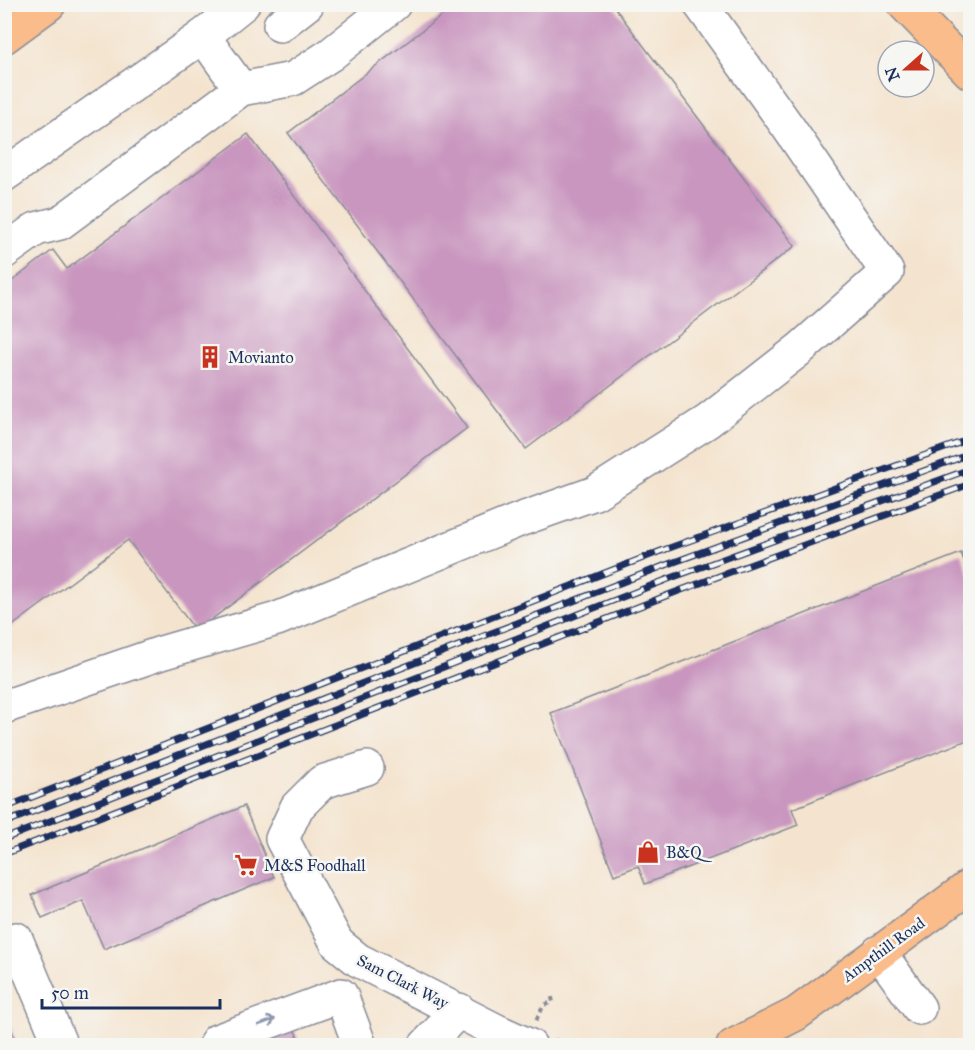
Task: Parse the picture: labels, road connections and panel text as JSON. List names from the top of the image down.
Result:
{
  "streets": {
    "main road": ["Ampthill Road"],
    "street": ["Sam Clark Way"]
  },
  "places": {
    "building": ["Movianto"],
    "shop": ["B&Q"],
    "supermarket": ["M&S Foodhall"]
  },
  "scale_bar": "50 m",
  "north": "left"
}
